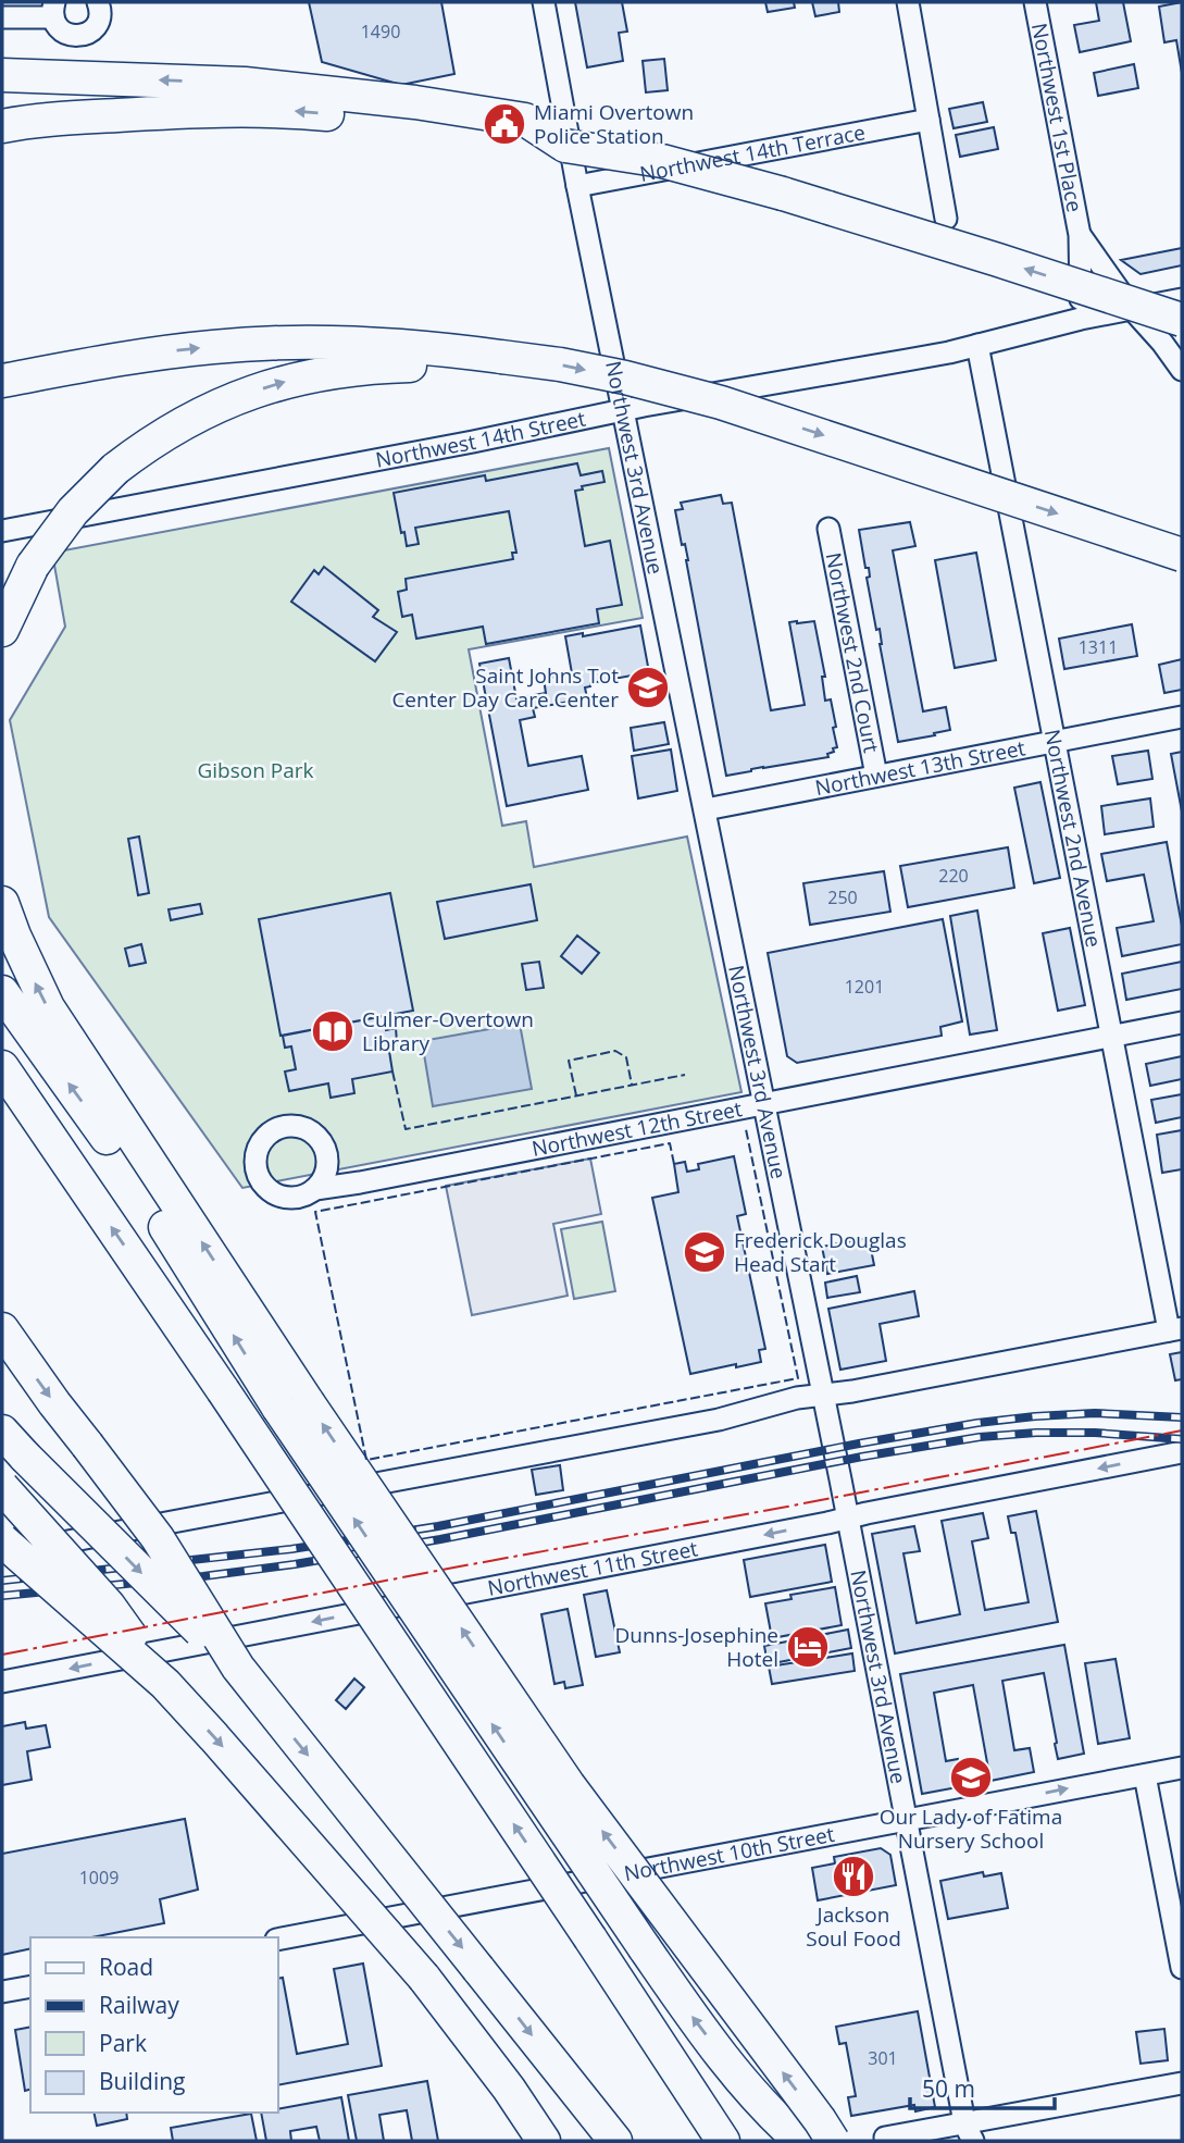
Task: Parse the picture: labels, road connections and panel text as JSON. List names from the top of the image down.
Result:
{
  "streets": {
    "street": [
      "Northwest 1st Place",
      "Northwest 14th Terrace",
      "Northwest 14th Street",
      "Northwest 3rd Avenue",
      "Northwest 2nd Court",
      "Northwest 13th Street",
      "Northwest 2nd Avenue",
      "Northwest 12th Street",
      "Northwest 11th Street",
      "Northwest 10th Street"
    ]
  },
  "crossings": [
    ["Northwest 1st Place", "Northwest 14th Street"],
    ["Northwest 14th Terrace", "Northwest 3rd Avenue"],
    ["Northwest 14th Street", "Northwest 3rd Avenue"],
    ["Northwest 14th Street", "Northwest 2nd Avenue"],
    ["Northwest 3rd Avenue", "Northwest 13th Street"],
    ["Northwest 3rd Avenue", "Northwest 12th Street"],
    ["Northwest 3rd Avenue", "Northwest 11th Street"],
    ["Northwest 3rd Avenue", "Northwest 10th Street"],
    ["Northwest 2nd Court", "Northwest 13th Street"],
    ["Northwest 13th Street", "Northwest 2nd Avenue"],
    ["Northwest 2nd Avenue", "Northwest 12th Street"]
  ],
  "parks": ["Gibson Park"],
  "places": {
    "public building": ["Miami Overtown Police Station"],
    "school or university": ["Saint Johns Tot Center Day Care Center", "Frederick Douglas Head Start", "Our Lady of Fatima Nursery School"],
    "library": ["Culmer-Overtown Library"],
    "hotel": ["Dunns-Josephine Hotel"],
    "restaurant": ["Jackson Soul Food"]
  },
  "house_numbers": [
    "1490",
    "1311",
    "220",
    "250",
    "1201",
    "1009",
    "301"
  ],
  "legend": [
    "Road",
    "Railway",
    "Park",
    "Building"
  ],
  "scale_bar": "50 m"
}
